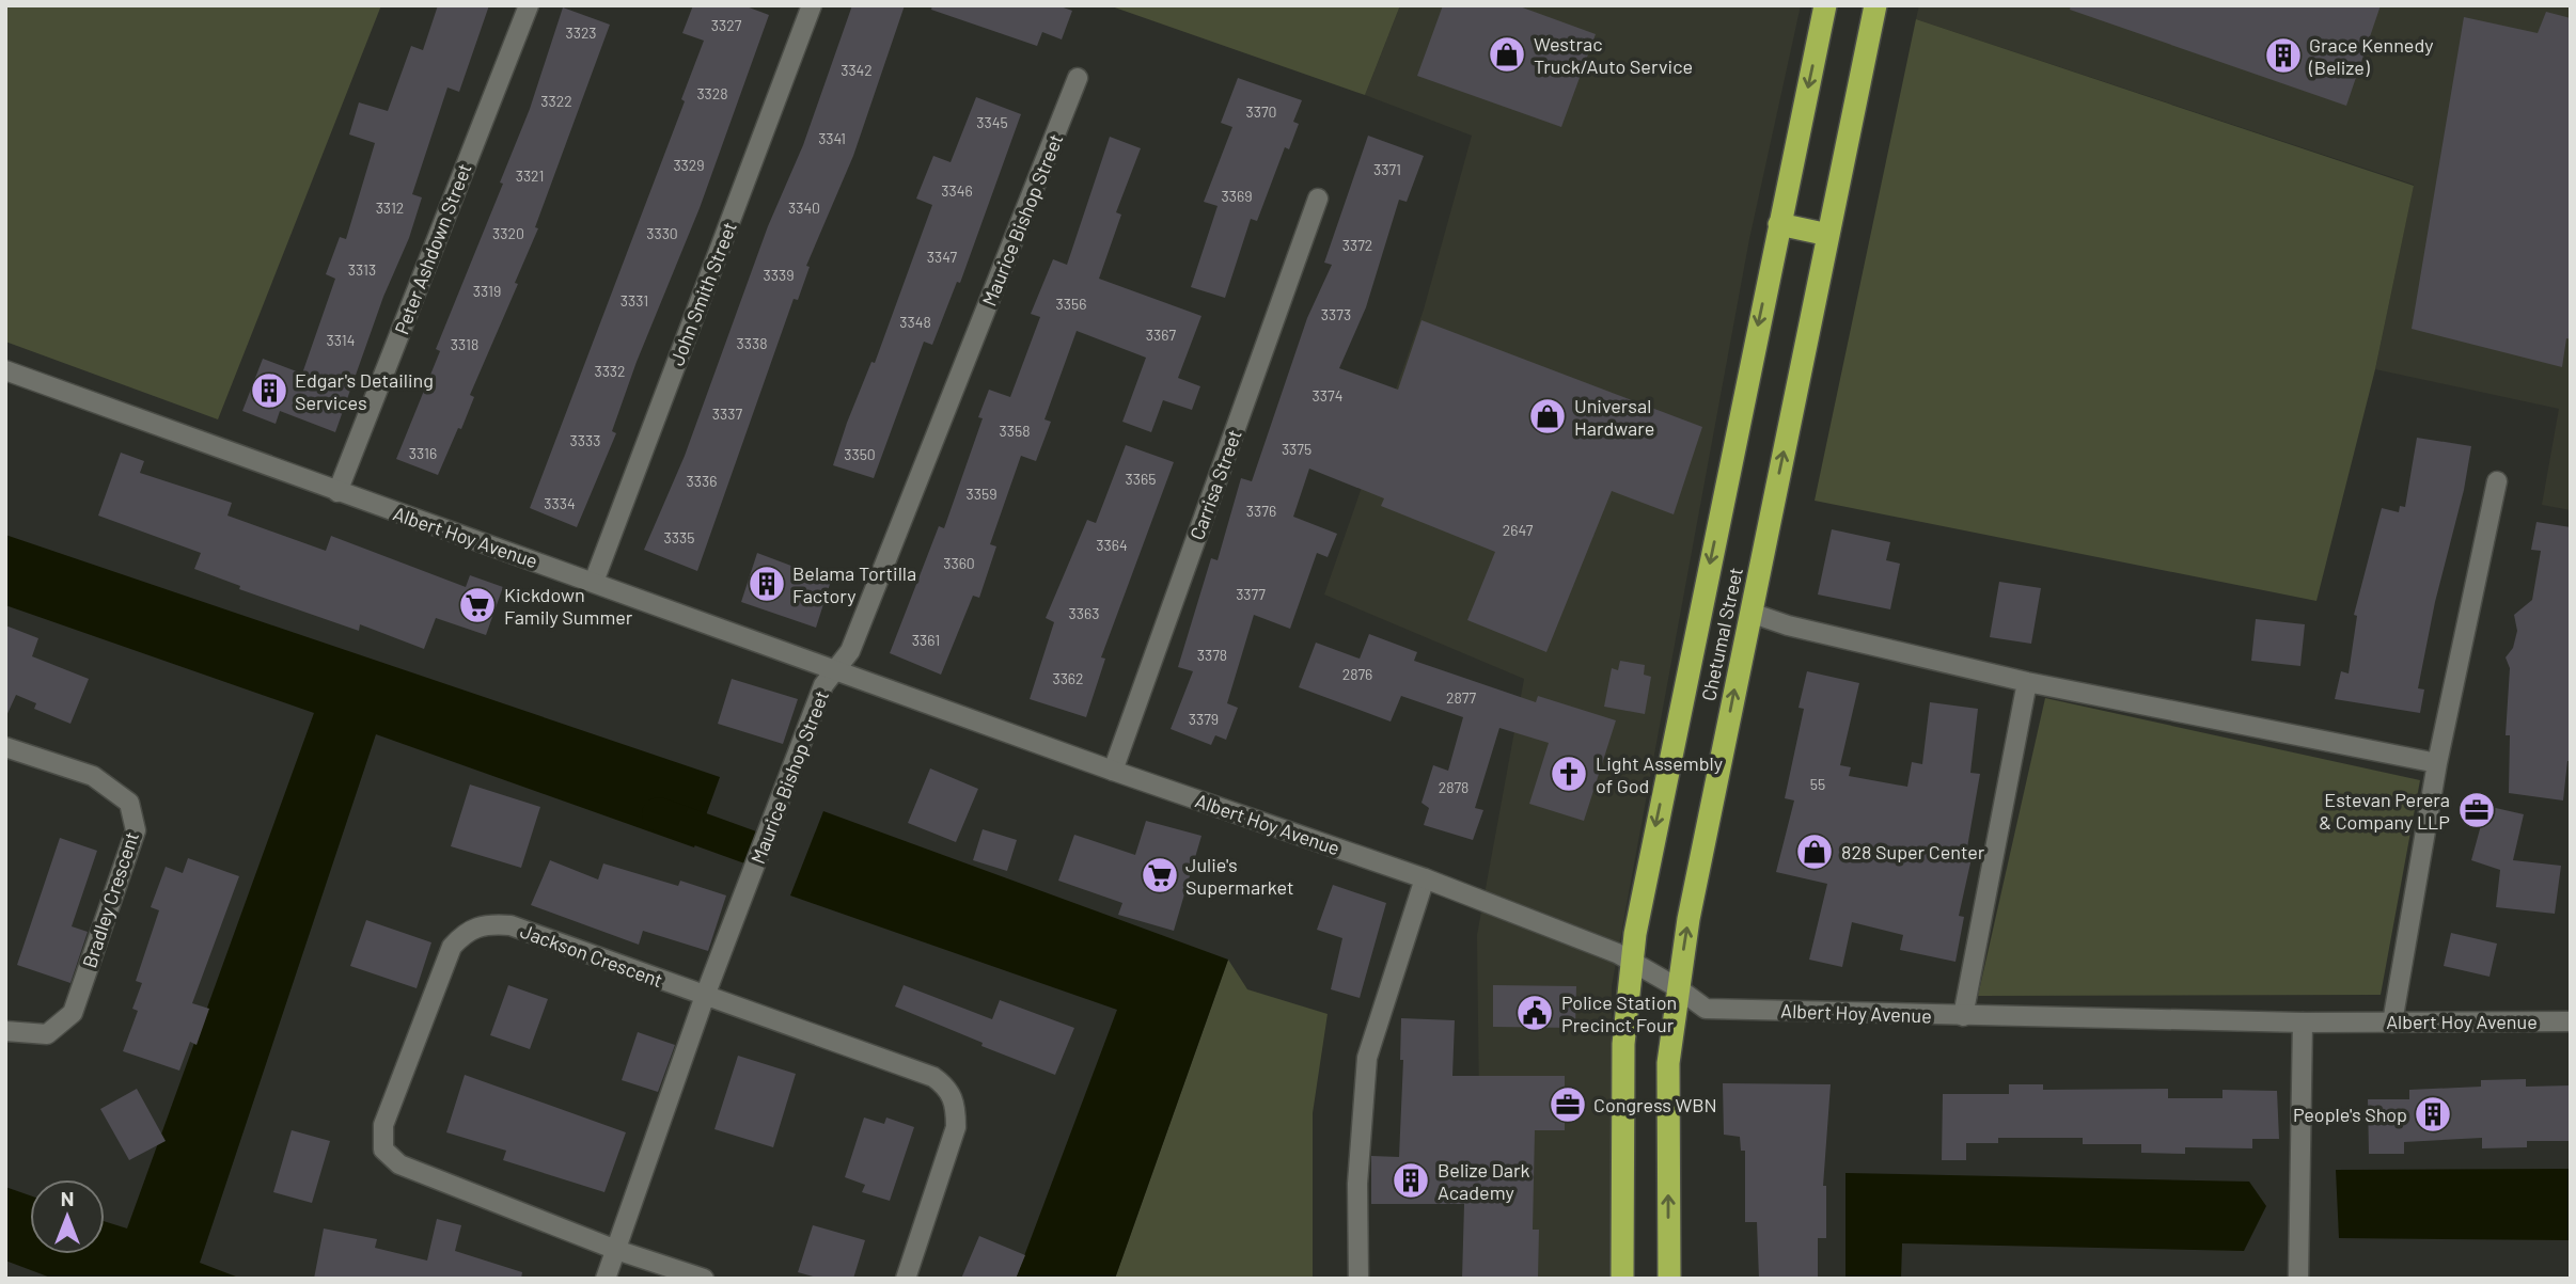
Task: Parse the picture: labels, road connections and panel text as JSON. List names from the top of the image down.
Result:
{
  "streets": {
    "highway": ["Chetumal Street"],
    "street": [
      "Maurice Bishop Street",
      "Peter Ashdown Street",
      "John Smith Street",
      "Carrisa Street",
      "Albert Hoy Avenue",
      "Bradley Crescent",
      "Jackson Crescent"
    ]
  },
  "crossings": [
    ["Maurice Bishop Street", "Albert Hoy Avenue"],
    ["Maurice Bishop Street", "Jackson Crescent"],
    ["Peter Ashdown Street", "Albert Hoy Avenue"],
    ["John Smith Street", "Albert Hoy Avenue"],
    ["Carrisa Street", "Albert Hoy Avenue"],
    ["Albert Hoy Avenue", "Chetumal Street"]
  ],
  "places": {
    "shop": ["Westrac Truck/Auto Service", "Universal Hardware", "828 Super Center"],
    "building": [
      "Grace Kennedy (Belize)",
      "Edgar's Detailing Services",
      "Belama Tortilla Factory",
      "People's Shop",
      "Belize Dark Academy"
    ],
    "supermarket": ["Kickdown Family Summer", "Julie's Supermarket"],
    "church": ["Light Assembly of God"],
    "office": ["Estevan Perera & Company LLP", "Congress WBN"],
    "public building": ["Police Station Precinct Four"]
  },
  "house_numbers": [
    "3327",
    "3323",
    "3342",
    "3328",
    "3322",
    "3370",
    "3345",
    "3341",
    "3329",
    "3371",
    "3321",
    "3346",
    "3369",
    "3312",
    "3340",
    "3320",
    "3330",
    "3372",
    "3347",
    "3313",
    "3339",
    "3319",
    "3331",
    "3356",
    "3373",
    "3348",
    "3367",
    "3314",
    "3338",
    "3318",
    "3332",
    "3374",
    "3337",
    "3358",
    "3333",
    "3375",
    "3316",
    "3350",
    "3365",
    "3336",
    "3359",
    "3334",
    "3376",
    "2647",
    "3335",
    "3364",
    "3360",
    "3377",
    "3363",
    "3361",
    "3378",
    "2876",
    "3362",
    "2877",
    "3379",
    "55",
    "2878"
  ],
  "north": "top"
}
